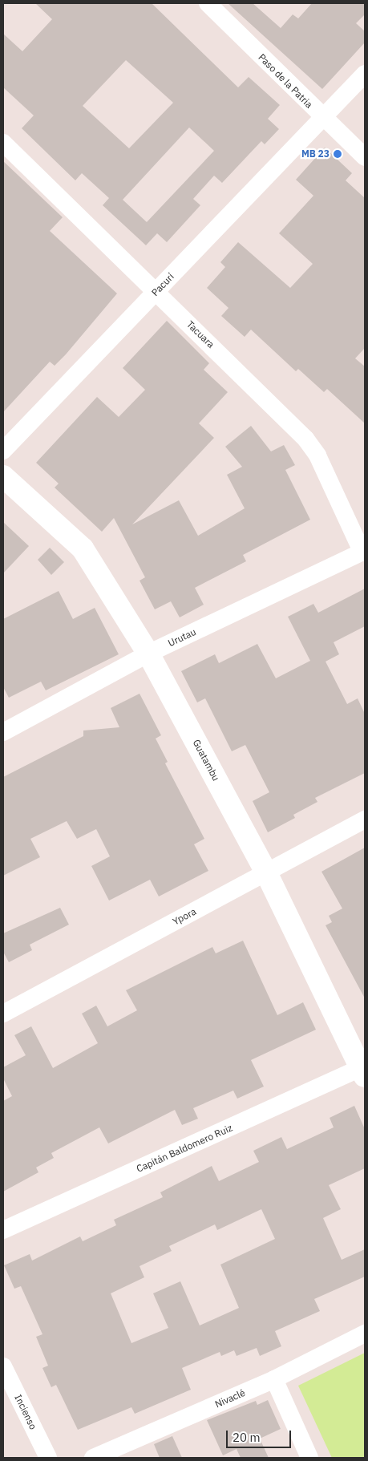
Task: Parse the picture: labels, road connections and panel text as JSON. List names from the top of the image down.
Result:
{
  "streets": {
    "street": [
      "Paso de la Patria",
      "Pacurí",
      "Tacuara",
      "Urutau",
      "Guatambu",
      "Ypora",
      "Capitán Baldomero Ruiz",
      "Nivaclé",
      "Incienso"
    ]
  },
  "crossings": [
    ["Paso de la Patria", "Pacurí"],
    ["Pacurí", "Tacuara"],
    ["Tacuara", "Urutau"],
    ["Urutau", "Guatambu"],
    ["Guatambu", "Ypora"],
    ["Guatambu", "Capitán Baldomero Ruiz"]
  ],
  "places": ["MB 23"],
  "scale_bar": "20 m"
}
